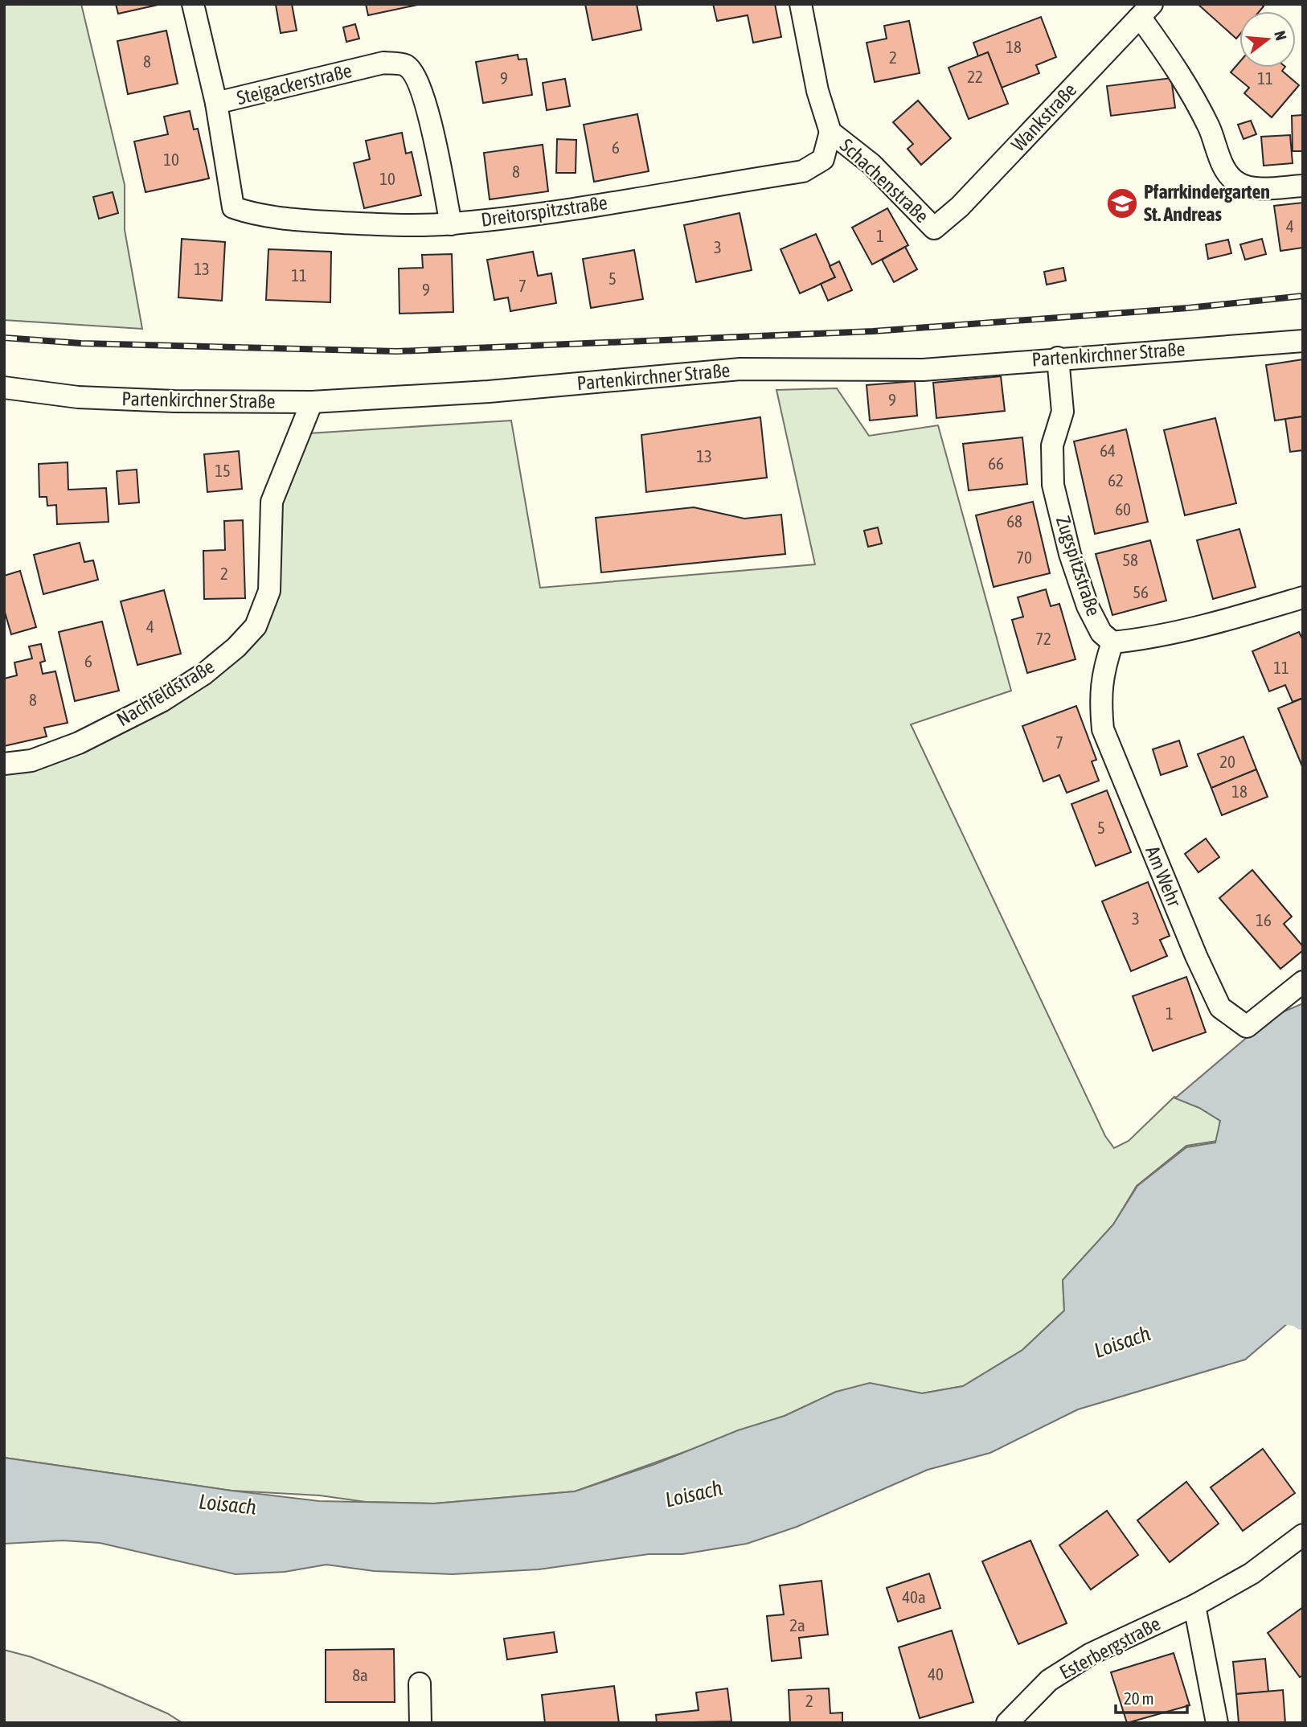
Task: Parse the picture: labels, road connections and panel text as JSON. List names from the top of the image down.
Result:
{
  "streets": {
    "street": [
      "Steigackerstraße",
      "Wankstraße",
      "Schachenstraße",
      "Dreitorspitzstraße",
      "Partenkirchner Straße",
      "Zugspitzstraße",
      "Nachfeldstraße",
      "Am Wehr",
      "Esterbergstraße"
    ]
  },
  "crossings": [
    ["Steigackerstraße", "Dreitorspitzstraße"],
    ["Wankstraße", "Schachenstraße"],
    ["Schachenstraße", "Dreitorspitzstraße"],
    ["Partenkirchner Straße", "Zugspitzstraße"],
    ["Partenkirchner Straße", "Nachfeldstraße"],
    ["Zugspitzstraße", "Am Wehr"]
  ],
  "water": ["Loisach"],
  "places": {
    "school or university": ["Pfarrkindergarten St. Andreas"]
  },
  "house_numbers": [
    "18",
    "2",
    "8",
    "22",
    "9",
    "11",
    "6",
    "10",
    "8",
    "10",
    "4",
    "1",
    "3",
    "13",
    "11",
    "5",
    "7",
    "9",
    "9",
    "64",
    "13",
    "66",
    "15",
    "62",
    "60",
    "68",
    "70",
    "58",
    "2",
    "56",
    "4",
    "72",
    "6",
    "11",
    "8",
    "7",
    "20",
    "18",
    "5",
    "3",
    "16",
    "1",
    "40a",
    "2a",
    "40",
    "8a",
    "2"
  ],
  "scale_bar": "20 m",
  "north": "right"
}
